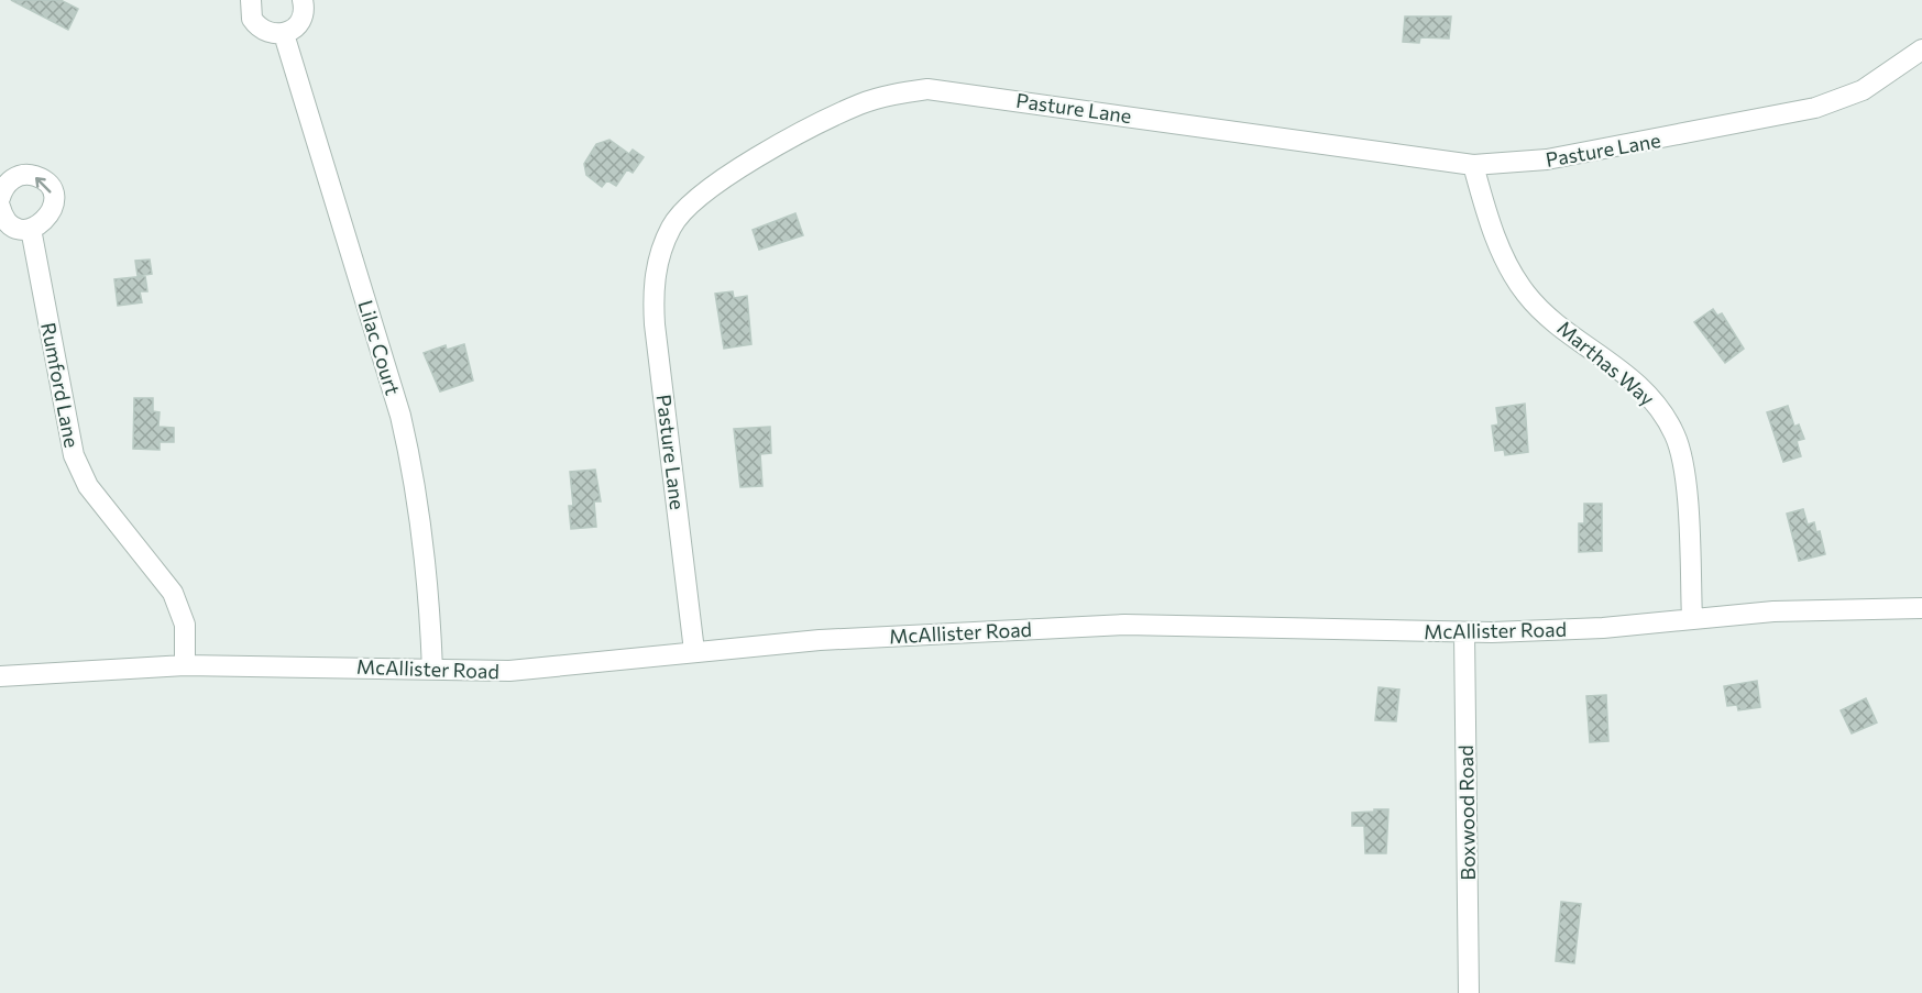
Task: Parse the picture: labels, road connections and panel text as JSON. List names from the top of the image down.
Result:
{
  "streets": {
    "street": [
      "Pasture Lane",
      "Lilac Court",
      "Marthas Way",
      "Rumford Lane",
      "McAllister Road",
      "Boxwood Road"
    ]
  },
  "crossings": [
    ["Pasture Lane", "Marthas Way"],
    ["Pasture Lane", "McAllister Road"],
    ["Lilac Court", "McAllister Road"],
    ["Marthas Way", "McAllister Road"],
    ["Rumford Lane", "McAllister Road"],
    ["McAllister Road", "Boxwood Road"]
  ]
}
